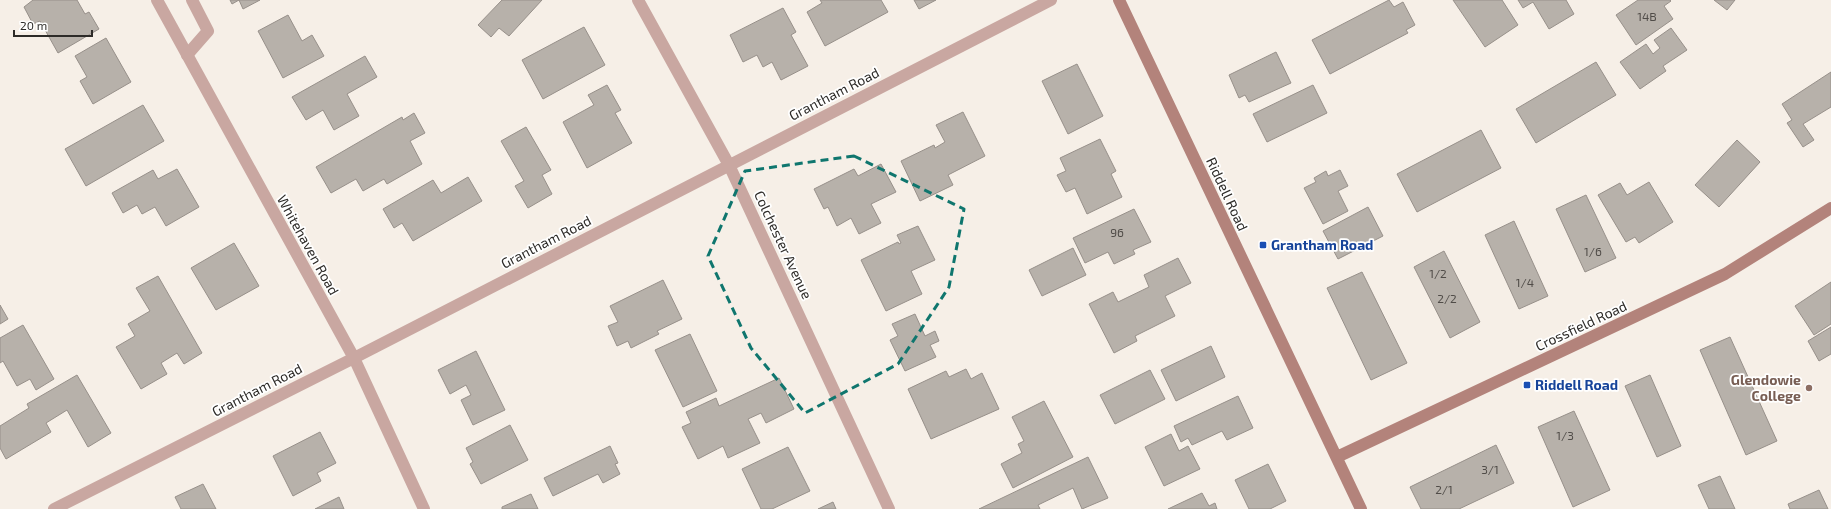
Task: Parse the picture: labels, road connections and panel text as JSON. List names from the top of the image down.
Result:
{
  "streets": {
    "main road": ["Riddell Road", "Crossfield Road"],
    "street": ["Grantham Road", "Whitehaven Road", "Colchester Avenue"]
  },
  "crossings": [
    ["Grantham Road", "Whitehaven Road"],
    ["Grantham Road", "Colchester Avenue"],
    ["Riddell Road", "Crossfield Road"]
  ],
  "places": {
    "transit": ["Grantham Road", "Riddell Road"],
    "other": ["Glendowie College"]
  },
  "house_numbers": [
    "14B",
    "96",
    "1/6",
    "1/2",
    "1/4",
    "2/2",
    "1/3",
    "3/1",
    "2/1"
  ],
  "scale_bar": "20 m"
}
